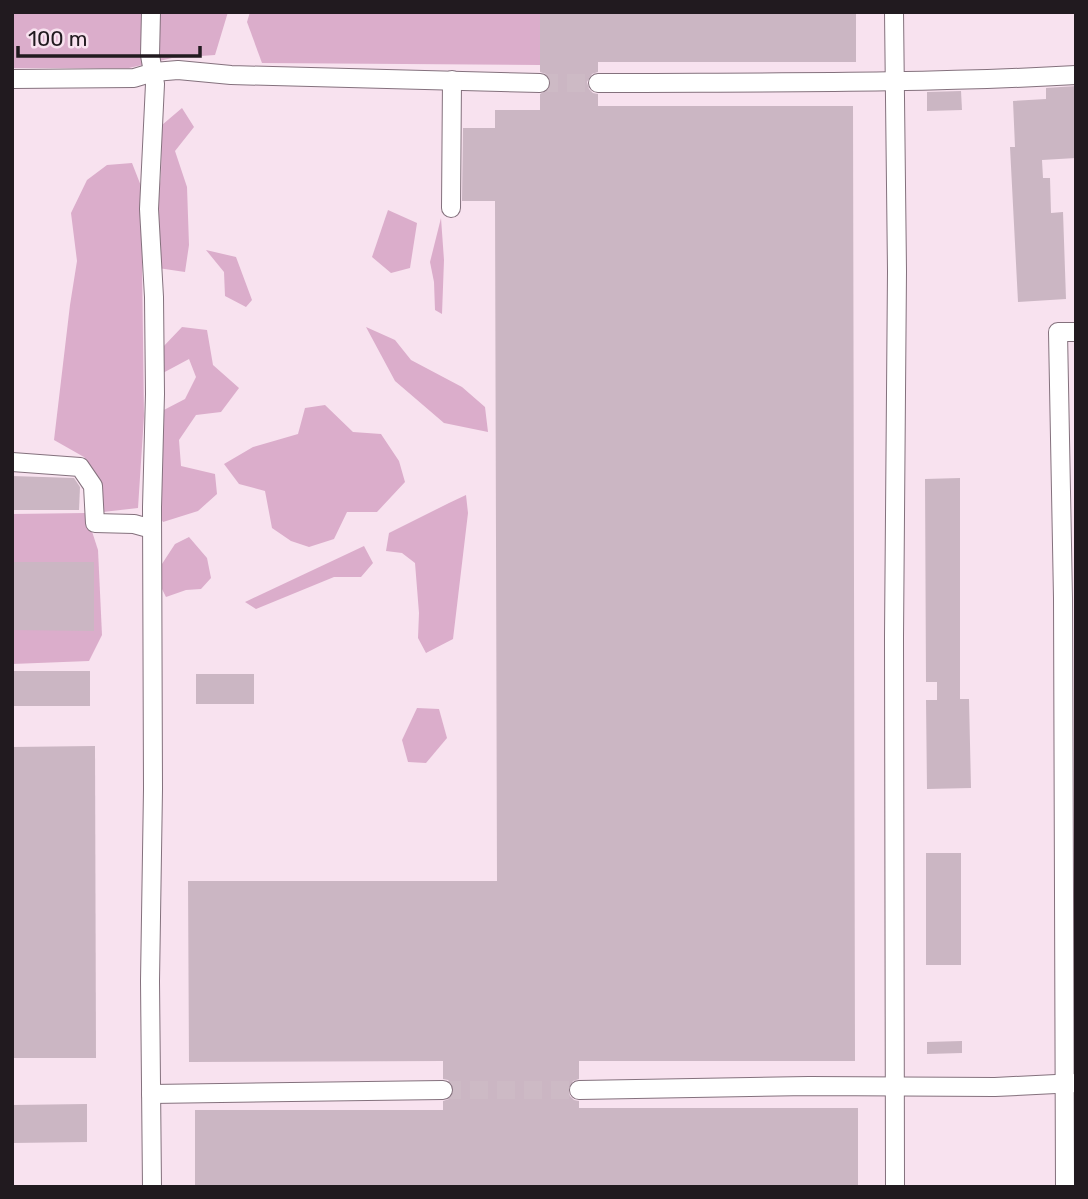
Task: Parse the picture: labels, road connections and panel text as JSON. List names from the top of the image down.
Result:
{
  "scale_bar": "100 m"
}
